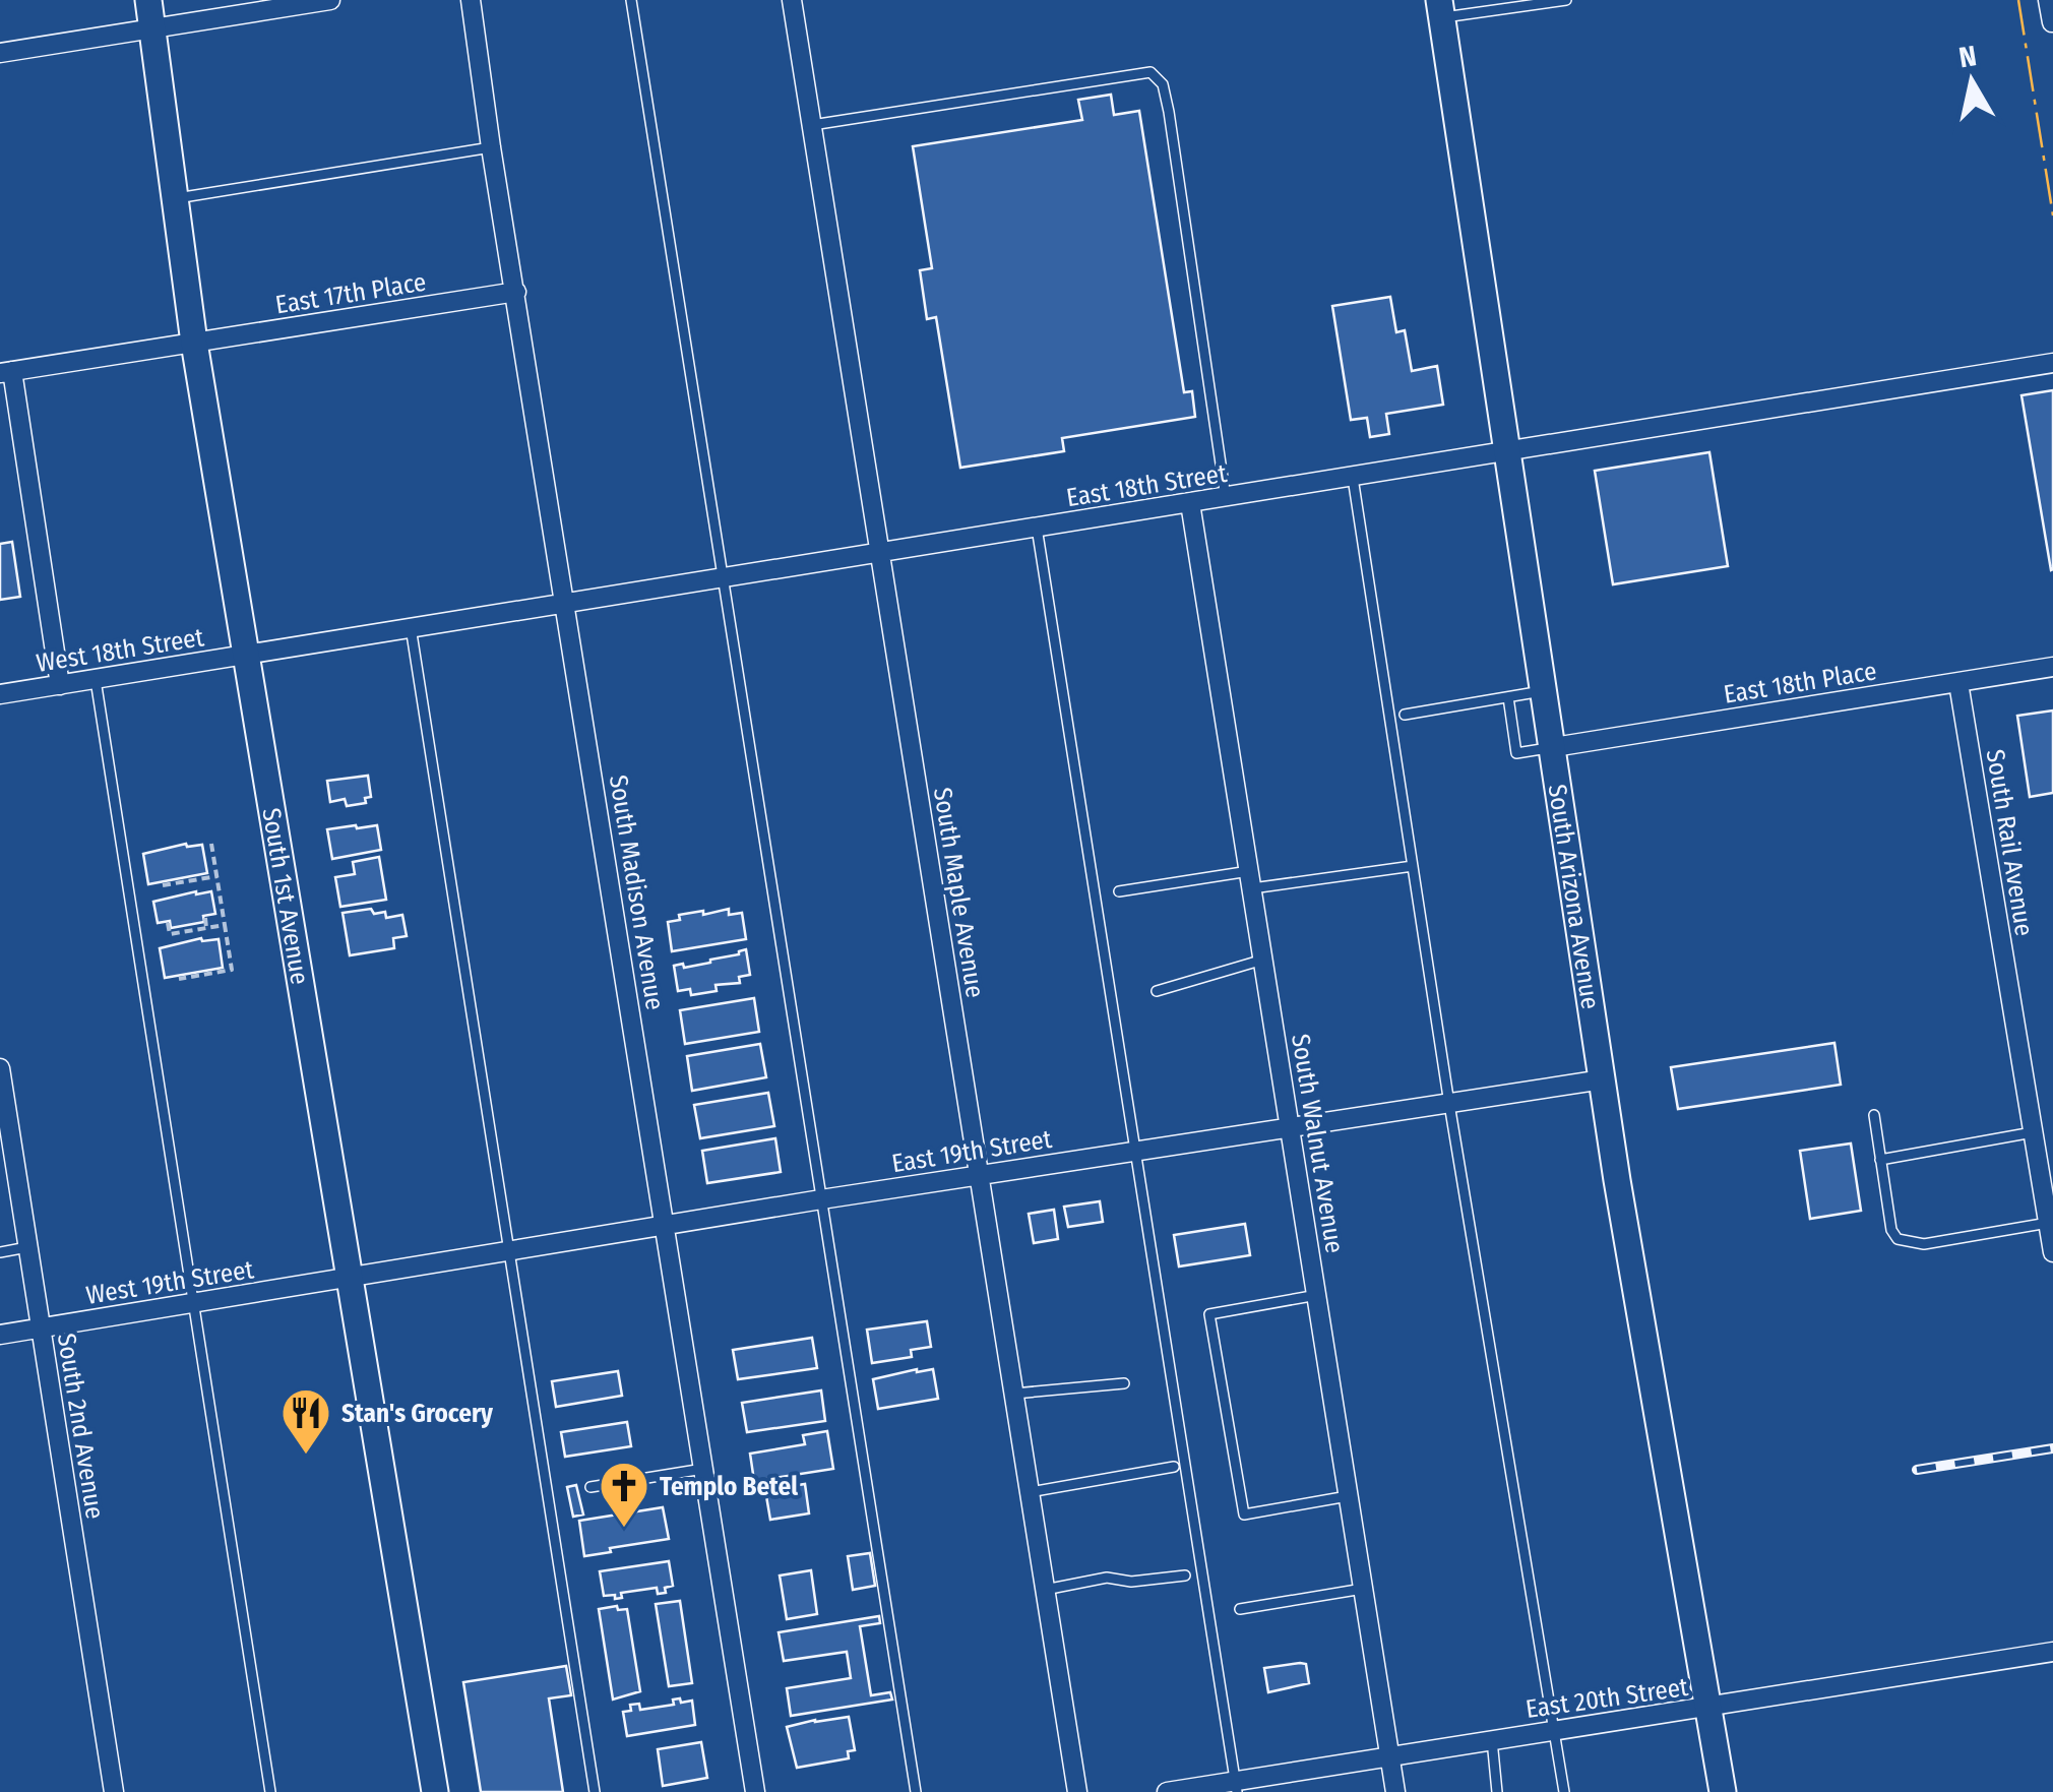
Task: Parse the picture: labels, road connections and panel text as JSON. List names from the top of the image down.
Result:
{
  "streets": {
    "street": [
      "East 17th Place",
      "East 18th Street",
      "West 18th Street",
      "East 18th Place",
      "South Rail Avenue",
      "South Madison Avenue",
      "South Maple Avenue",
      "South 1st Avenue",
      "South Arizona Avenue",
      "South Walnut Avenue",
      "East 19th Street",
      "West 19th Street",
      "South 2nd Avenue",
      "East 20th Street"
    ]
  },
  "crossings": [
    ["East 17th Place", "South Madison Avenue"],
    ["East 17th Place", "South 1st Avenue"],
    ["East 18th Street", "West 18th Street"],
    ["East 18th Street", "South Madison Avenue"],
    ["East 18th Street", "South Maple Avenue"],
    ["East 18th Street", "South 1st Avenue"],
    ["East 18th Street", "South Arizona Avenue"],
    ["East 18th Street", "South Walnut Avenue"],
    ["West 18th Street", "South 1st Avenue"],
    ["East 18th Place", "South Rail Avenue"],
    ["East 18th Place", "South Arizona Avenue"],
    ["South Madison Avenue", "East 19th Street"],
    ["South Maple Avenue", "East 19th Street"],
    ["South 1st Avenue", "East 19th Street"],
    ["South 1st Avenue", "West 19th Street"],
    ["South Arizona Avenue", "East 19th Street"],
    ["South Arizona Avenue", "East 20th Street"],
    ["South Walnut Avenue", "East 19th Street"],
    ["South Walnut Avenue", "East 20th Street"],
    ["East 19th Street", "West 19th Street"],
    ["West 19th Street", "South 2nd Avenue"]
  ],
  "places": {
    "restaurant": ["Stan's Grocery"],
    "church": ["Templo Betel"]
  },
  "north": "top"
}
